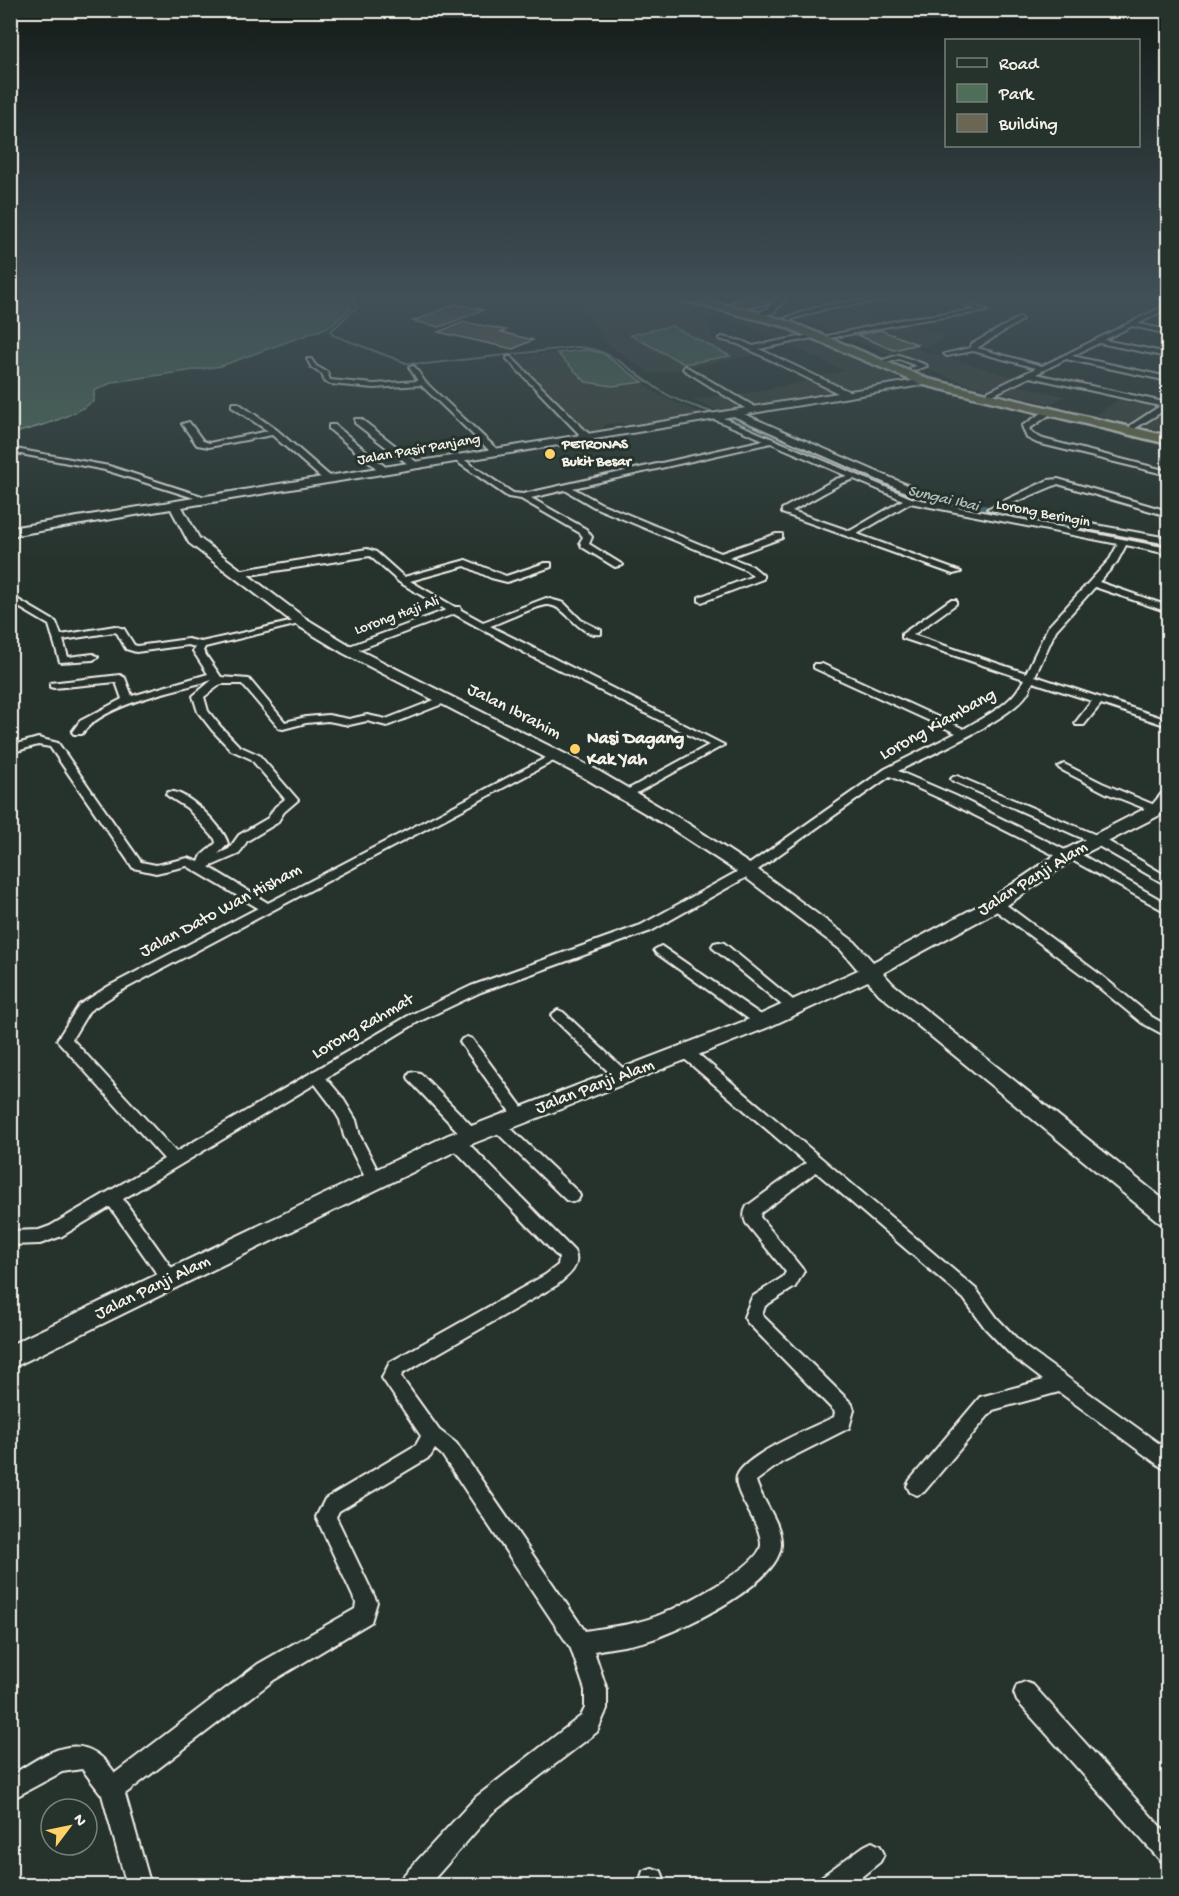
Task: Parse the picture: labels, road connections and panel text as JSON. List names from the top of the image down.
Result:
{
  "streets": {
    "main road": ["Jalan Pasir Panjang", "Jalan Ibrahim", "Jalan Panji Alam"],
    "street": [
      "Lorong Beringin",
      "Lorong Haji Ali",
      "Lorong Kiambang",
      "Jalan Dato Wan Hisham",
      "Lorong Rahmat"
    ]
  },
  "crossings": [
    ["Jalan Pasir Panjang", "Lorong Beringin"],
    ["Jalan Pasir Panjang", "Jalan Ibrahim"],
    ["Lorong Beringin", "Lorong Kiambang"],
    ["Lorong Haji Ali", "Jalan Ibrahim"],
    ["Jalan Ibrahim", "Lorong Kiambang"],
    ["Jalan Ibrahim", "Jalan Panji Alam"],
    ["Jalan Ibrahim", "Jalan Dato Wan Hisham"],
    ["Jalan Ibrahim", "Lorong Rahmat"],
    ["Lorong Kiambang", "Lorong Rahmat"],
    ["Jalan Dato Wan Hisham", "Lorong Rahmat"]
  ],
  "water": ["Sungai Ibai"],
  "places": ["PETRONAS Bukit Besar", "Nasi Dagang Kak Yah"],
  "legend": ["Road", "Park", "Building"],
  "north": "top right"
}
